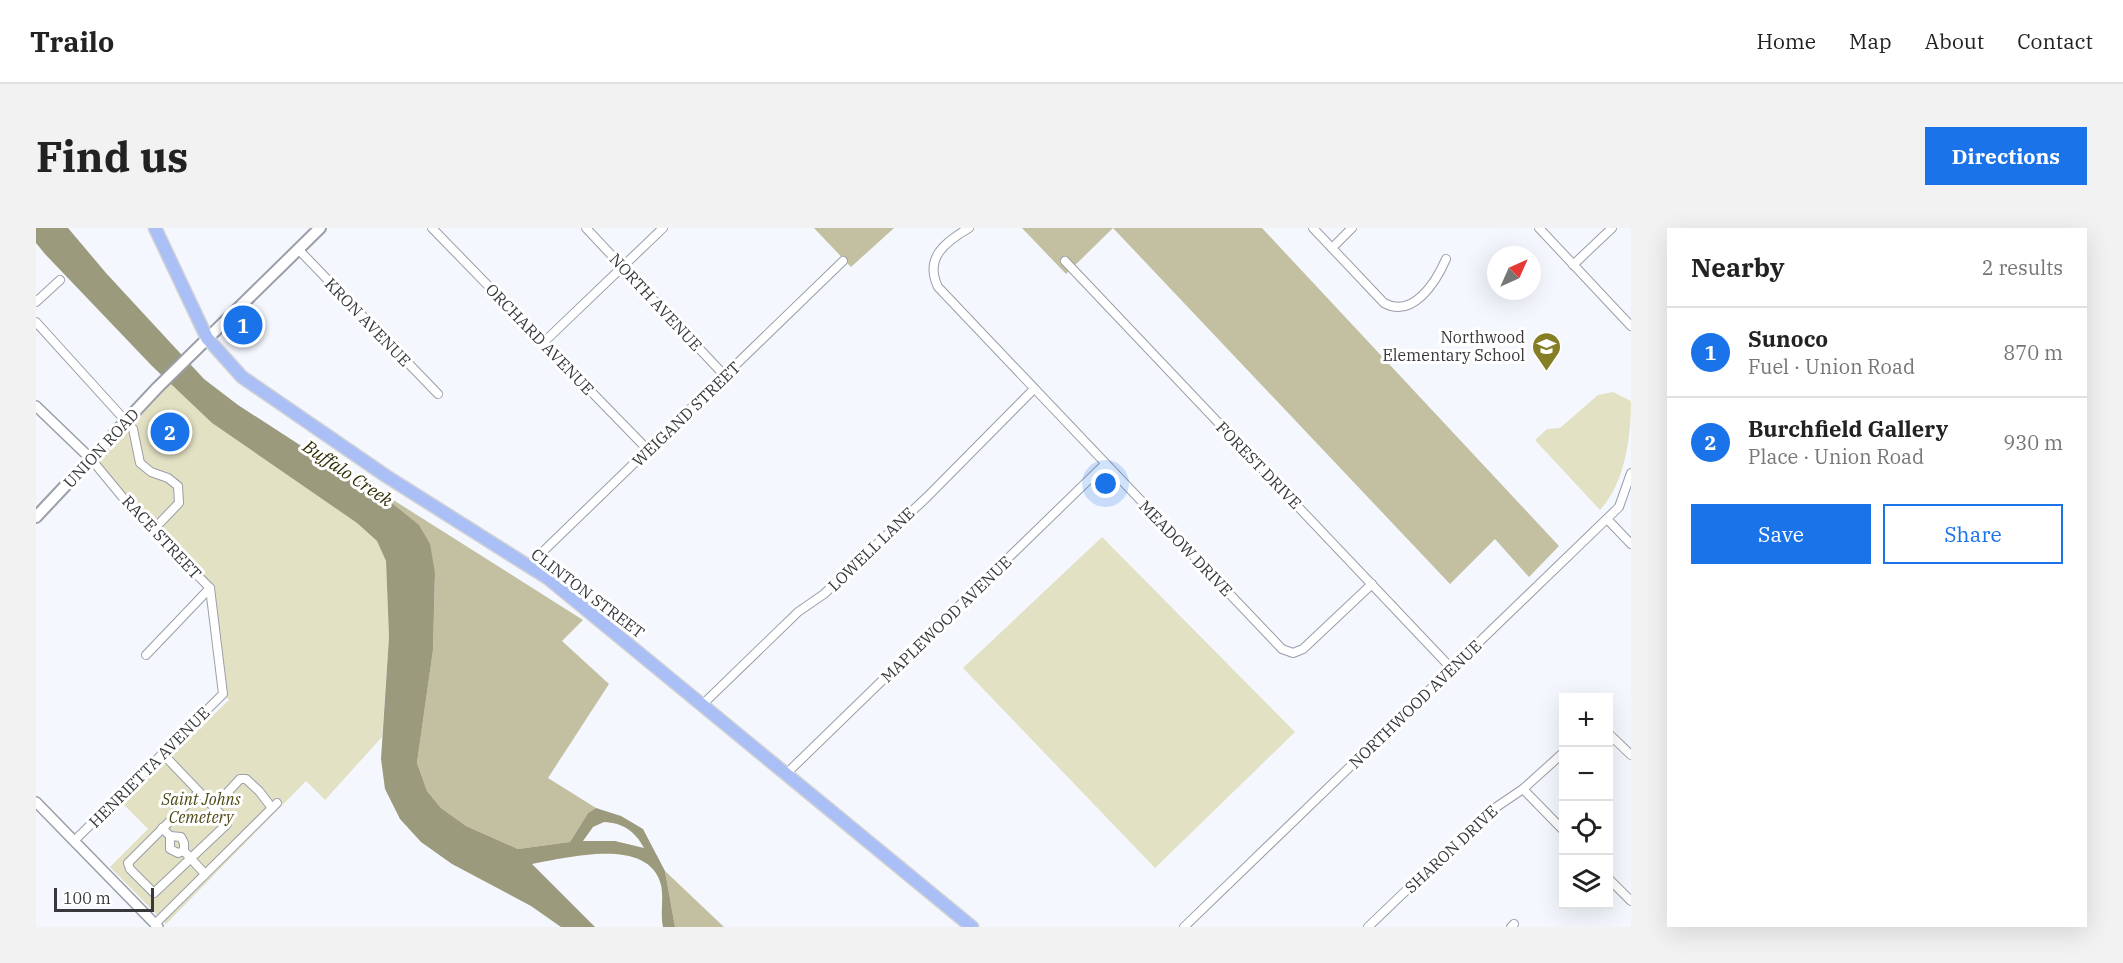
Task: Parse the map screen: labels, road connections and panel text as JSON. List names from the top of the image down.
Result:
{
  "streets": {
    "main road": ["UNION ROAD", "CLINTON STREET"],
    "street": [
      "NORTH AVENUE",
      "KRON AVENUE",
      "ORCHARD AVENUE",
      "WEIGAND STREET",
      "FOREST DRIVE",
      "RACE STREET",
      "MEADOW DRIVE",
      "LOWELL LANE",
      "MAPLEWOOD AVENUE",
      "NORTHWOOD AVENUE",
      "HENRIETTA AVENUE",
      "SHARON DRIVE"
    ]
  },
  "crossings": [
    ["NORTH AVENUE", "WEIGAND STREET"],
    ["KRON AVENUE", "UNION ROAD"],
    ["ORCHARD AVENUE", "WEIGAND STREET"],
    ["WEIGAND STREET", "CLINTON STREET"],
    ["UNION ROAD", "RACE STREET"],
    ["UNION ROAD", "CLINTON STREET"],
    ["FOREST DRIVE", "MEADOW DRIVE"],
    ["FOREST DRIVE", "NORTHWOOD AVENUE"],
    ["RACE STREET", "HENRIETTA AVENUE"],
    ["MEADOW DRIVE", "LOWELL LANE"],
    ["MEADOW DRIVE", "MAPLEWOOD AVENUE"],
    ["LOWELL LANE", "CLINTON STREET"],
    ["CLINTON STREET", "MAPLEWOOD AVENUE"]
  ],
  "water": ["Buffalo Creek"],
  "parks": ["Saint Johns Cemetery"],
  "places": {
    "school or university": ["Northwood Elementary School"]
  },
  "scale_bar": "100 m",
  "north": "top right",
  "page": {
    "header": "Trailo",
    "nav": [
      "Home",
      "Map",
      "About",
      "Contact"
    ],
    "buttons": [
      "Directions",
      ["Save", "Share"]
    ],
    "title": "Find us",
    "heading": ["Nearby", "2 results"],
    "pins": ["1", "2"],
    "list": [
      {
        "mark": "1",
        "name": "Sunoco",
        "note": "Fuel · Union Road",
        "value": "870 m"
      },
      {
        "mark": "2",
        "name": "Burchfield Gallery",
        "note": "Place · Union Road",
        "value": "930 m"
      }
    ],
    "map_buttons": ["+", "−"],
    "scale": "100 m"
  }
}
